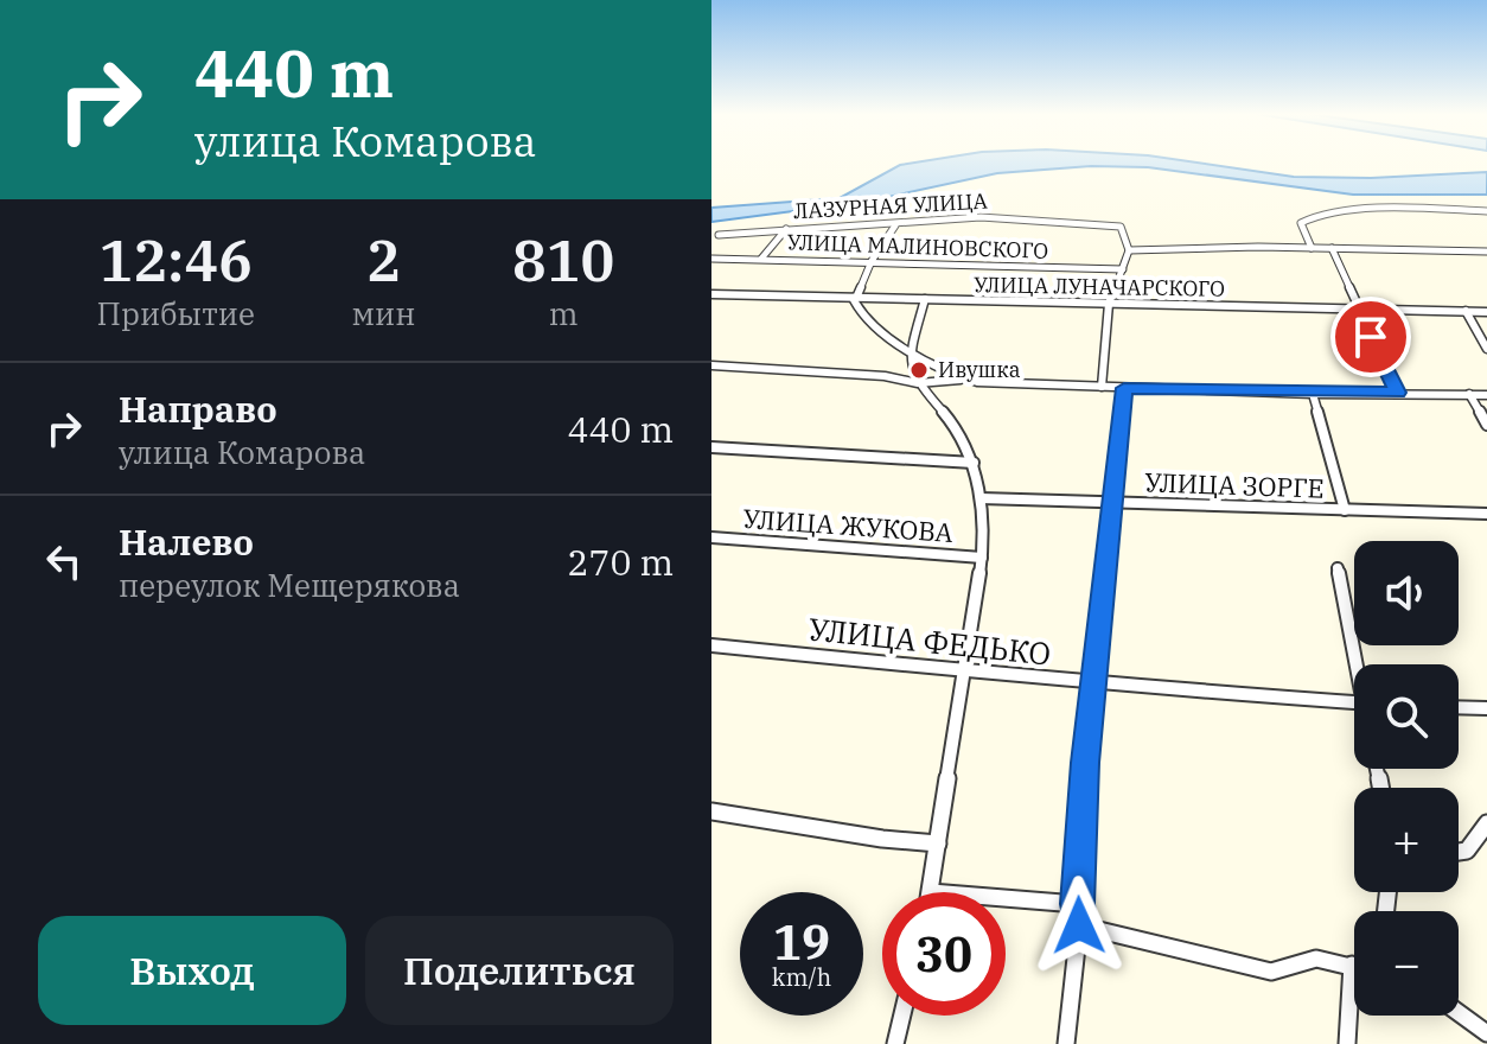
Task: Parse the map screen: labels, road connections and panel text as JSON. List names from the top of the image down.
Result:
{
  "streets": {
    "street": [
      "ЛАЗУРНАЯ УЛИЦА",
      "УЛИЦА МАЛИНОВСКОГО",
      "УЛИЦА ЛУНАЧАРСКОГО",
      "УЛИЦА ЗОРГЕ",
      "УЛИЦА ЖУКОВА",
      "УЛИЦА ФЕДЬКО"
    ]
  },
  "places": ["Ивушка"],
  "page": {
    "turn": ["440 m", "улица Комарова"],
    "eta": [
      "12:46",
      "Прибытие",
      "2",
      "мин",
      "810",
      "m"
    ],
    "list": [
      {
        "name": "Направо",
        "note": "улица Комарова",
        "value": "440 m"
      },
      {
        "name": "Налево",
        "note": "переулок Мещерякова",
        "value": "270 m"
      }
    ],
    "map_buttons": ["+", "−"],
    "speed": "19 km/h",
    "limit": "30",
    "buttons": ["Выход", "Поделиться"]
  }
}
